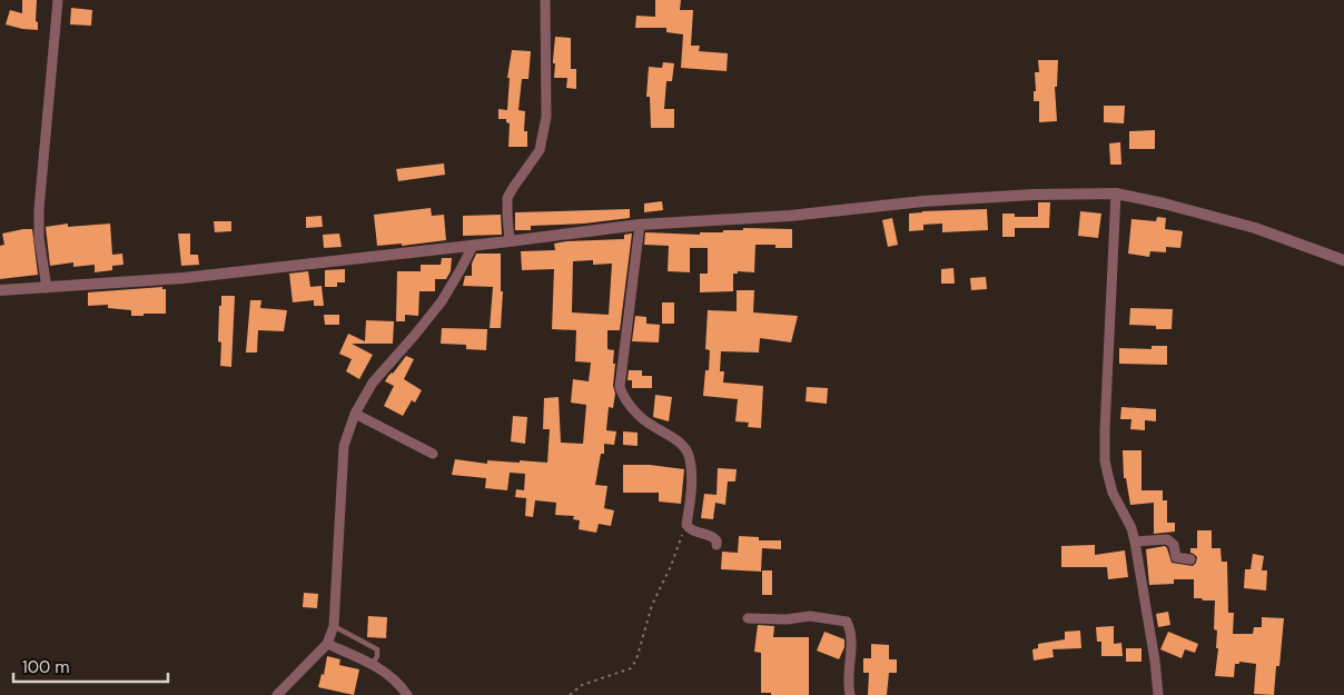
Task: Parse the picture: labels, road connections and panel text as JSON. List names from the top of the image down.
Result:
{
  "scale_bar": "100 m"
}
